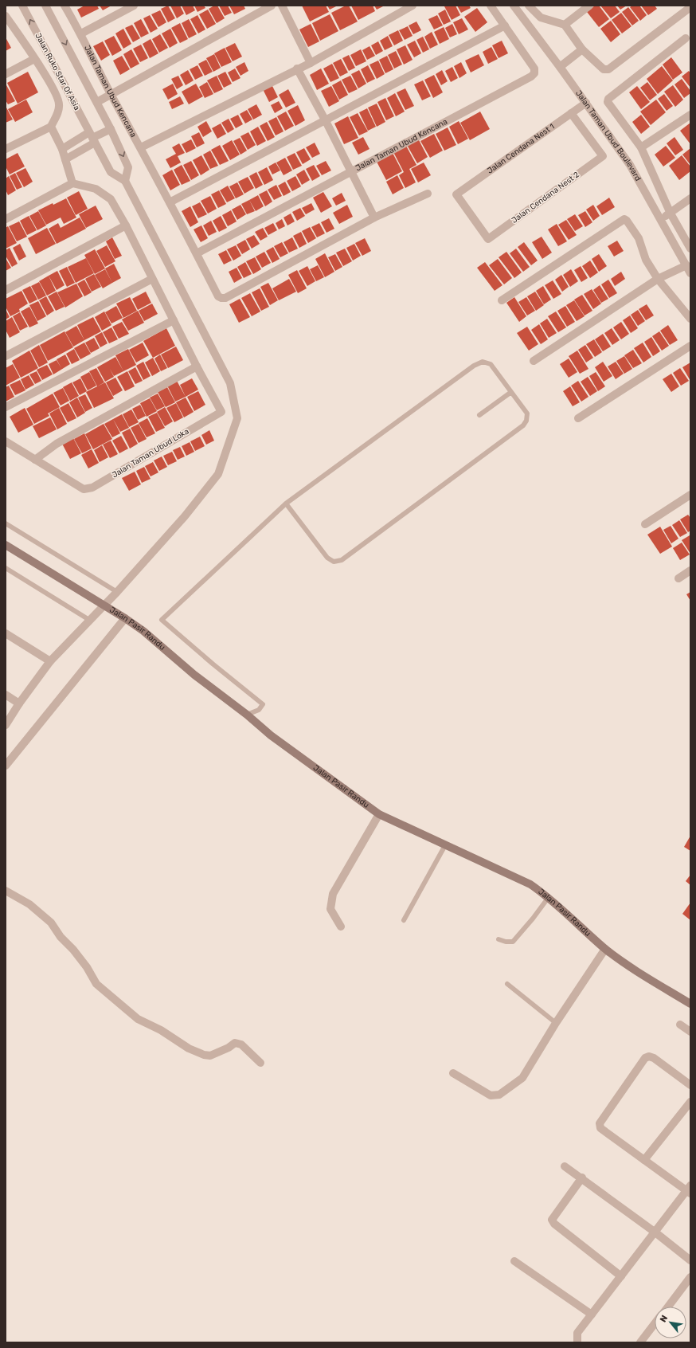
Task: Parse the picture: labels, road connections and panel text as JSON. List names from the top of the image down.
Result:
{
  "streets": {
    "main road": ["Jalan Pasir Randu"],
    "street": [
      "Jalan Ruko Star Of Asia",
      "Jalan Taman Ubud Kencana",
      "Jalan Taman Ubud Boulevard",
      "Jalan Cendana Nest 1",
      "Jalan Cendana Nest 2",
      "Jalan Taman Ubud Loka"
    ]
  },
  "crossings": [
    ["Jalan Taman Ubud Boulevard", "Jalan Cendana Nest 1"],
    ["Jalan Cendana Nest 1", "Jalan Cendana Nest 2"]
  ],
  "north": "top left"
}
